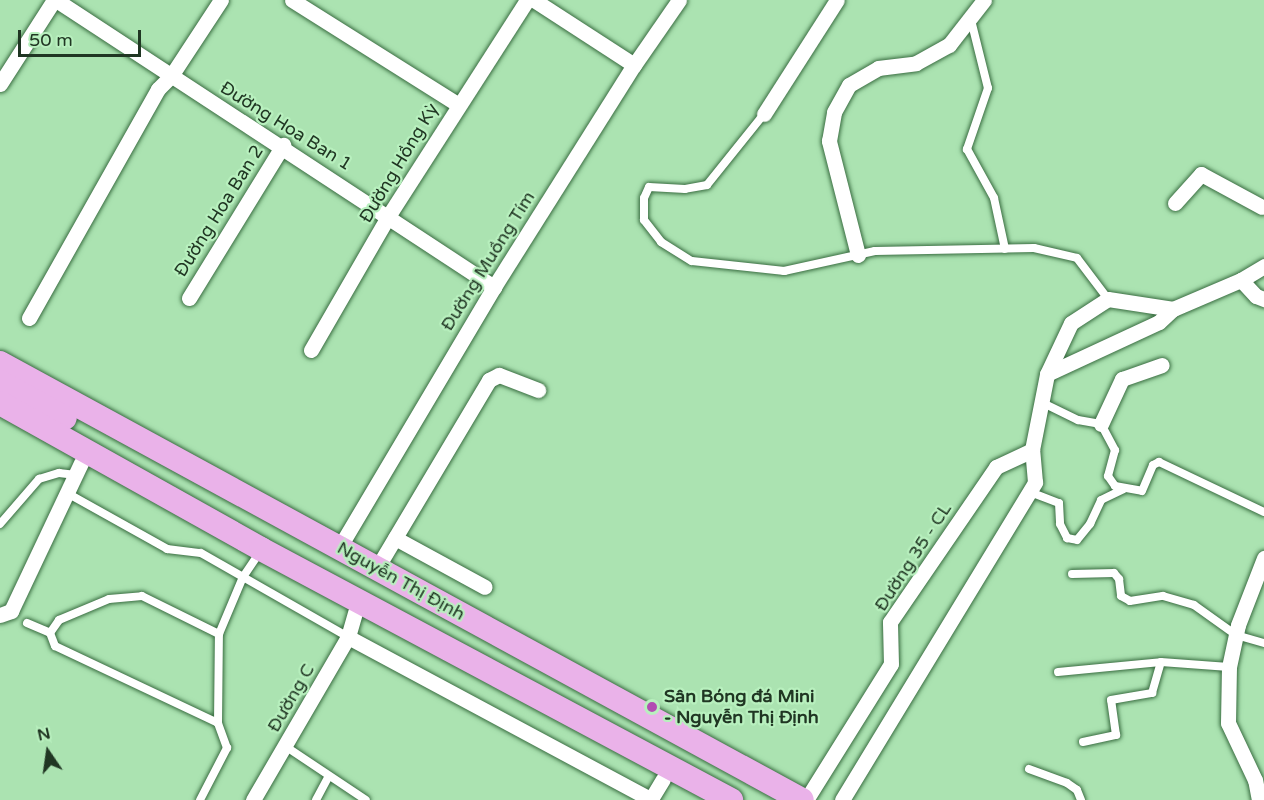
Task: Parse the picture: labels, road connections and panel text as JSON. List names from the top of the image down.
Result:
{
  "streets": {
    "main road": ["Nguyễn Thị Định"],
    "street": [
      "Đường Hoa Ban 1",
      "Đường Hồng Kỳ",
      "Đường Hoa Ban 2",
      "Đường Muồng Tím",
      "Đường 35 - CL",
      "Đường C"
    ]
  },
  "crossings": [
    ["Đường Hoa Ban 1", "Đường Hồng Kỳ"],
    ["Đường Hoa Ban 1", "Đường Hoa Ban 2"],
    ["Đường Hoa Ban 1", "Đường Muồng Tím"],
    ["Đường Muồng Tím", "Nguyễn Thị Định"],
    ["Đường 35 - CL", "Nguyễn Thị Định"],
    ["Nguyễn Thị Định", "Đường C"]
  ],
  "places": ["Sân Bóng đá Mini - Nguyễn Thị Định"],
  "scale_bar": "50 m",
  "north": "top"
}
